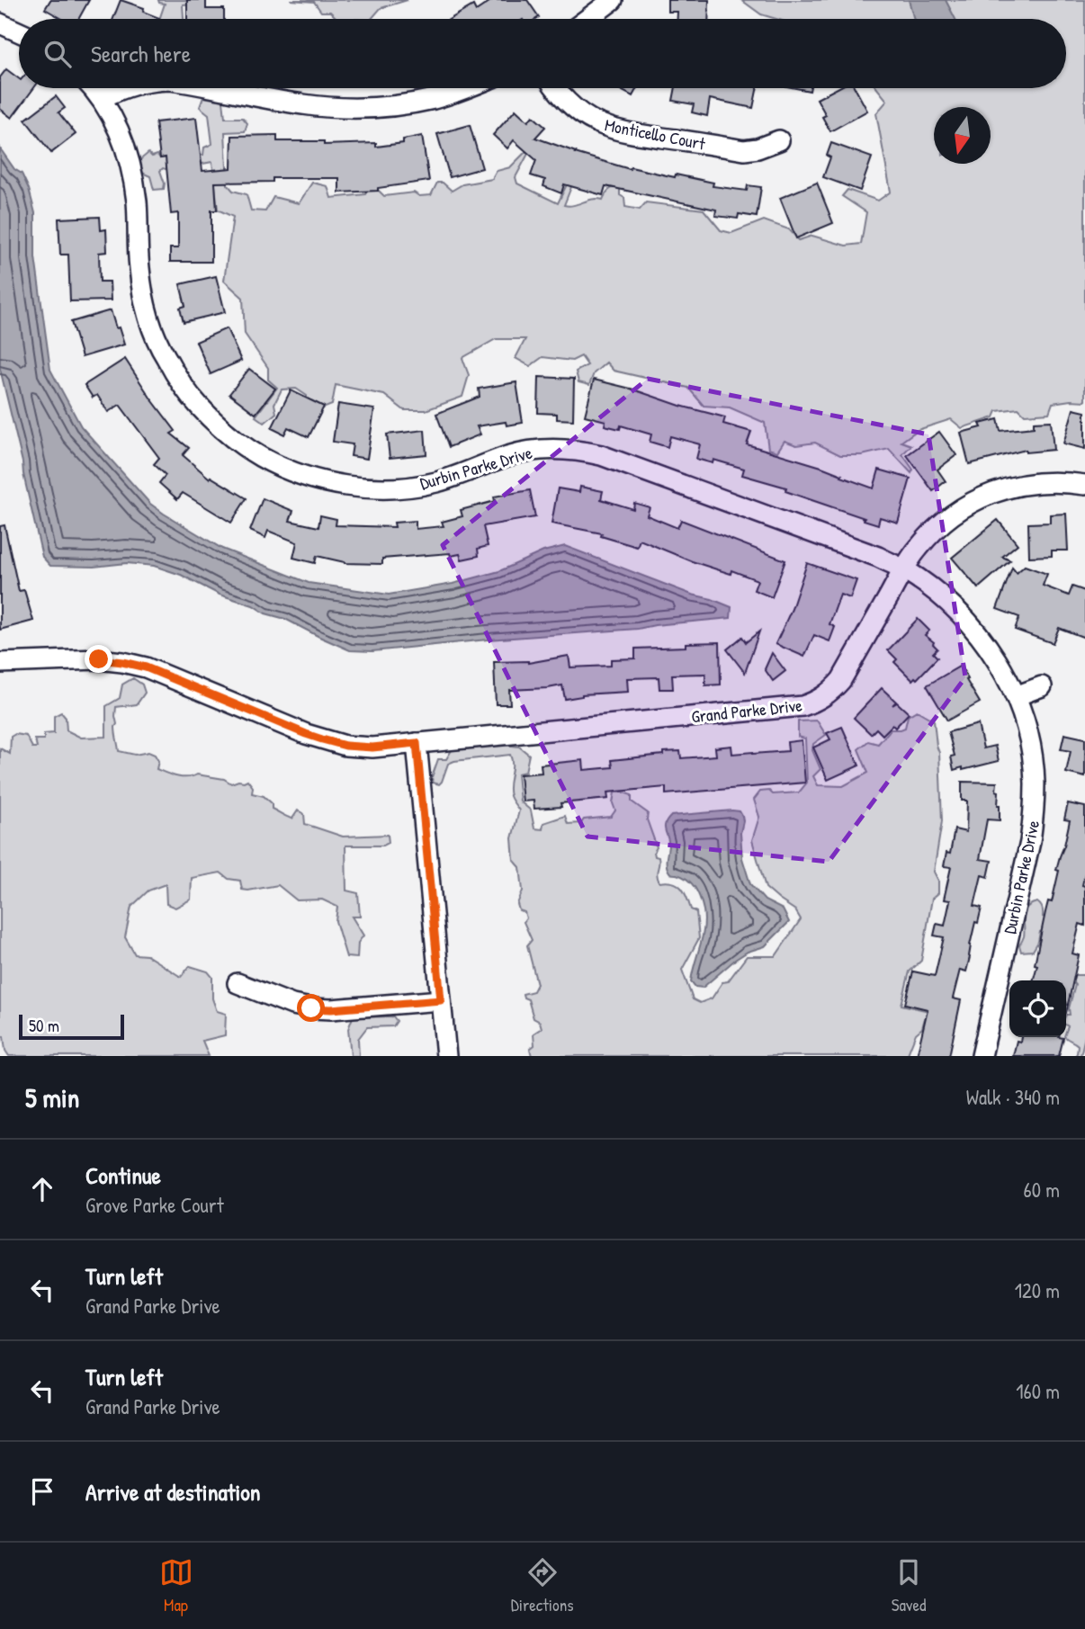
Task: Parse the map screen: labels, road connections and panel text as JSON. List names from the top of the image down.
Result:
{
  "streets": {
    "street": ["Monticello Court", "Durbin Parke Drive", "Grand Parke Drive"]
  },
  "crossings": [
    ["Durbin Parke Drive", "Grand Parke Drive"]
  ],
  "scale_bar": "50 m",
  "north": "bottom",
  "page": {
    "search": "Search here",
    "scale": "50 m",
    "heading": ["5 min", "Walk · 340 m"],
    "list": [
      ["Continue", "Grove Parke Court", "60 m"],
      ["Turn left", "Grand Parke Drive", "120 m"],
      ["Turn left", "Grand Parke Drive", "160 m"],
      "Arrive at destination"
    ],
    "nav": ["Map", "Directions", "Saved"]
  }
}
